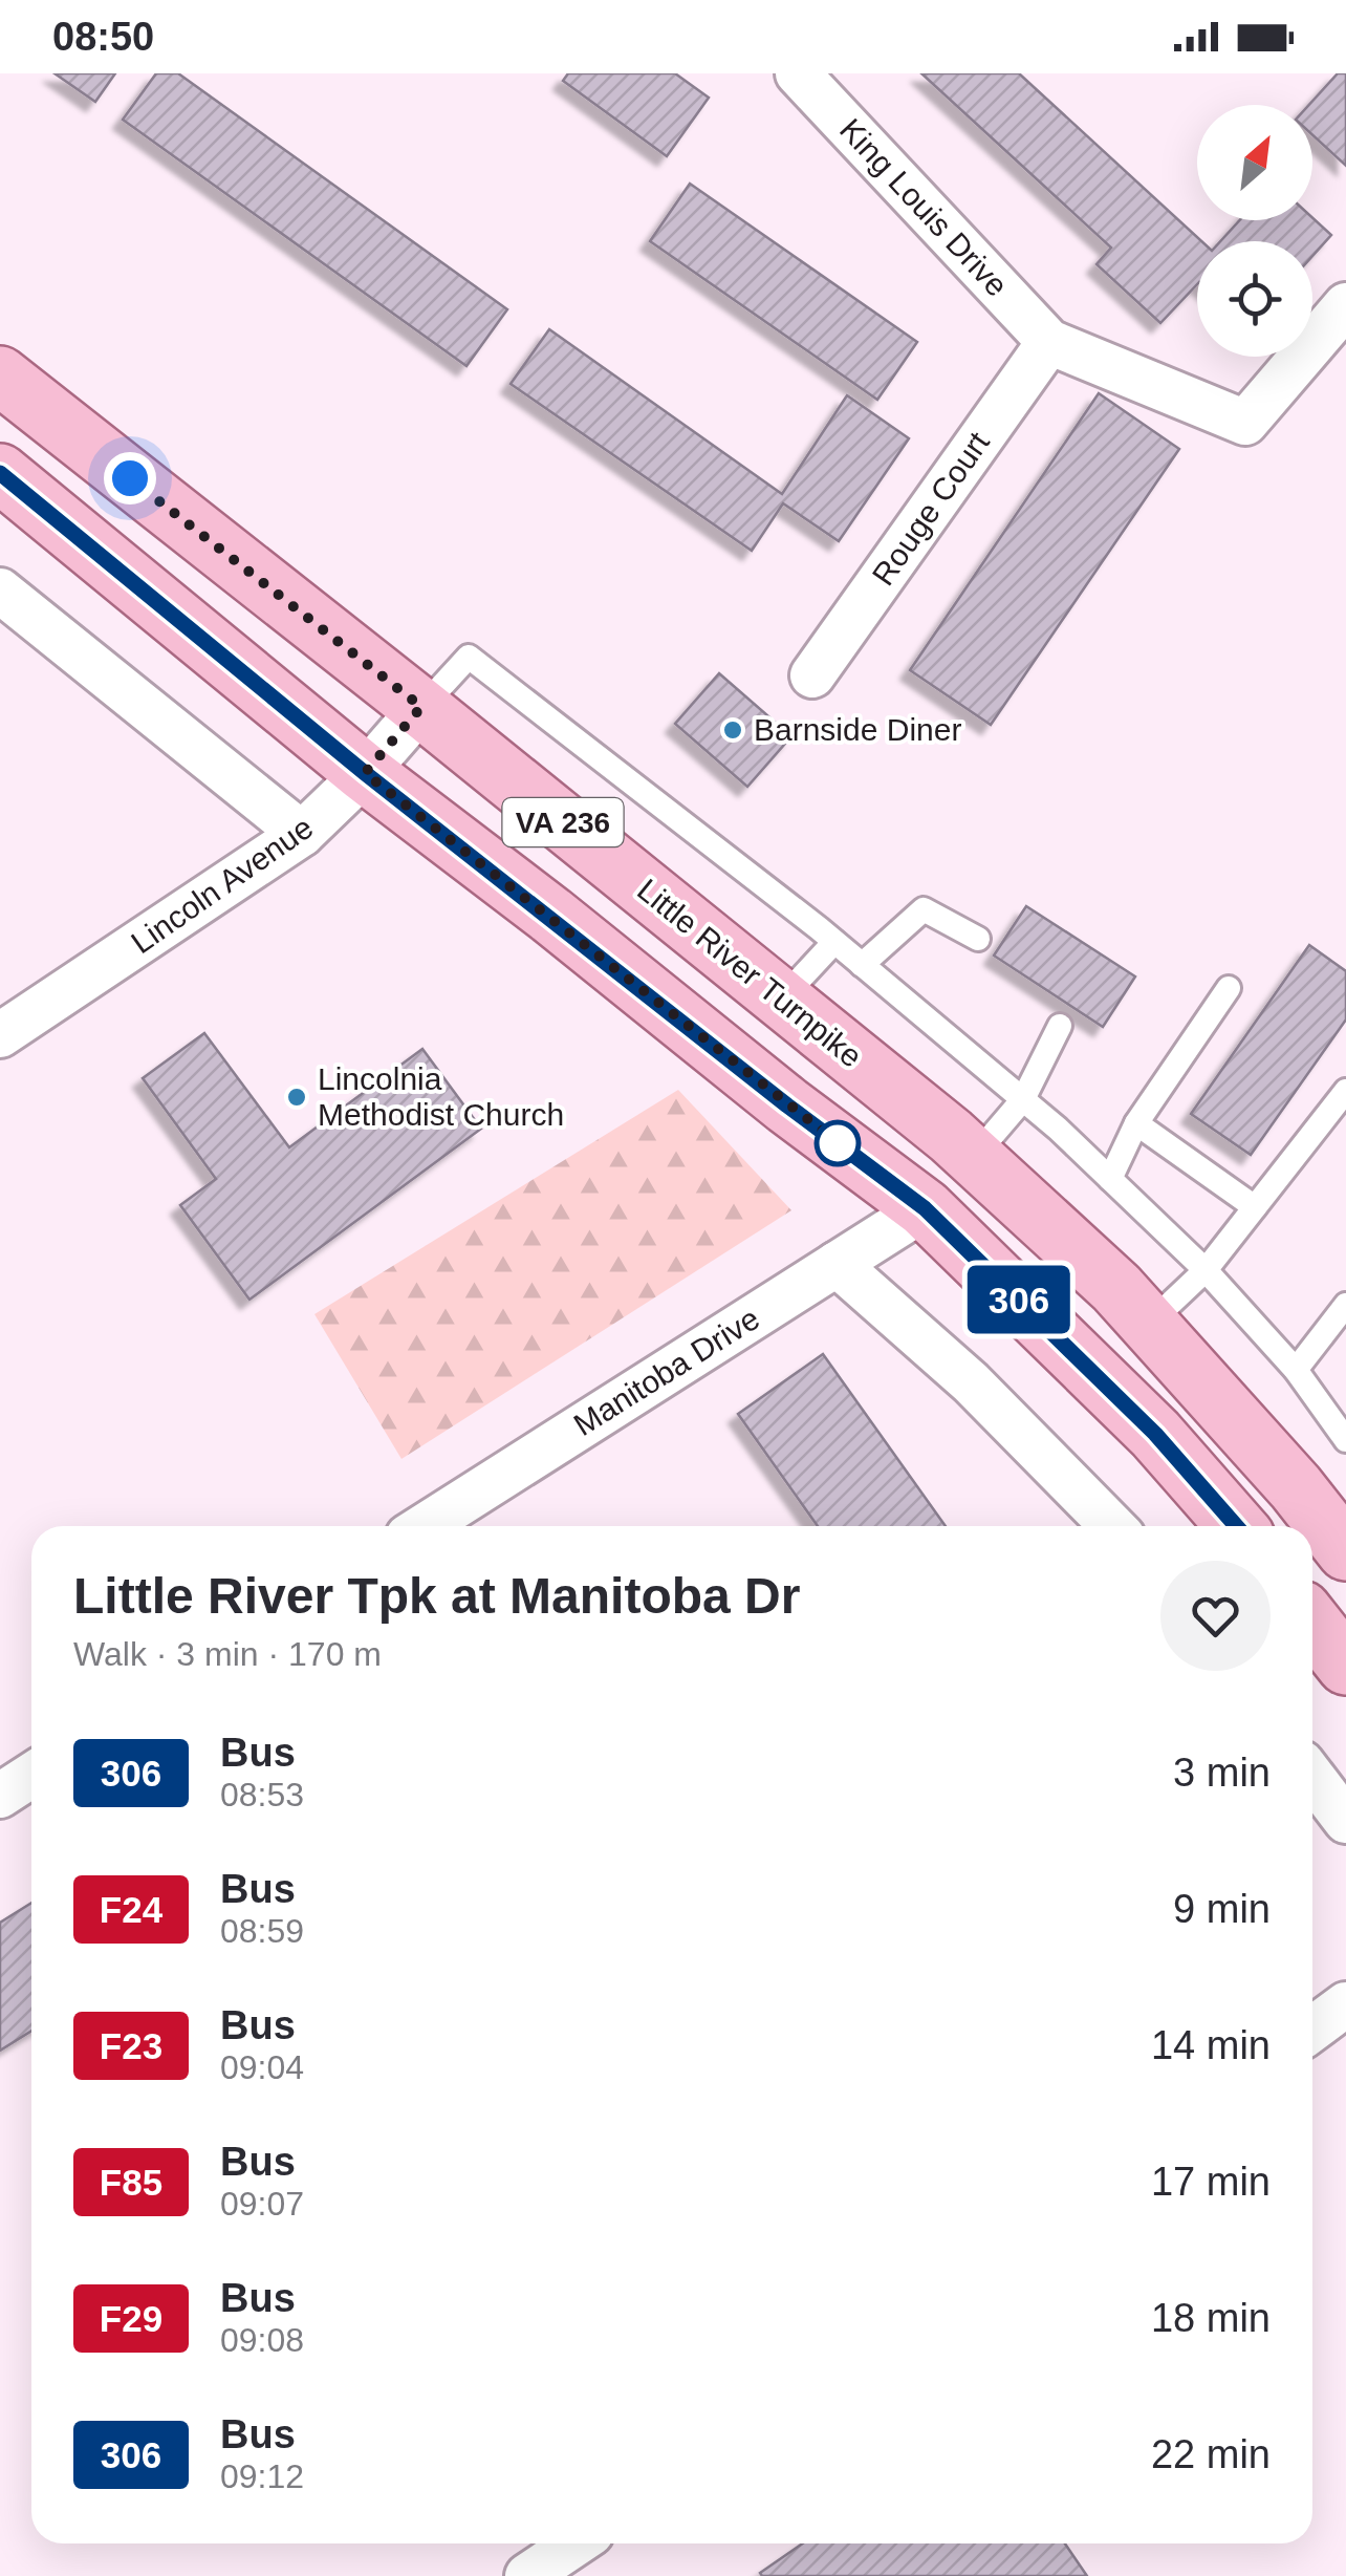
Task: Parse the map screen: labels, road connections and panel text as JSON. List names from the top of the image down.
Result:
{
  "streets": {
    "main road": ["VA 236", "Little River Turnpike"],
    "street": [
      "King Louis Drive",
      "Rouge Court",
      "Lincoln Avenue",
      "Manitoba Drive"
    ]
  },
  "crossings": [
    ["King Louis Drive", "Rouge Court"],
    ["VA 236", "Lincoln Avenue"],
    ["VA 236", "Manitoba Drive"],
    ["Lincoln Avenue", "Little River Turnpike"]
  ],
  "places": ["Barnside Diner", "Lincolnia Methodist Church"],
  "lines": ["bus line 306"],
  "north": "top right",
  "page": {
    "status": "08:50",
    "on_map": "306",
    "heading": ["Little River Tpk at Manitoba Dr", "Walk · 3 min · 170 m"],
    "list": [
      {
        "mark": "306",
        "name": "Bus",
        "note": "08:53",
        "value": "3 min"
      },
      {
        "mark": "F24",
        "name": "Bus",
        "note": "08:59",
        "value": "9 min"
      },
      {
        "mark": "F23",
        "name": "Bus",
        "note": "09:04",
        "value": "14 min"
      },
      {
        "mark": "F85",
        "name": "Bus",
        "note": "09:07",
        "value": "17 min"
      },
      {
        "mark": "F29",
        "name": "Bus",
        "note": "09:08",
        "value": "18 min"
      },
      {
        "mark": "306",
        "name": "Bus",
        "note": "09:12",
        "value": "22 min"
      }
    ]
  }
}
